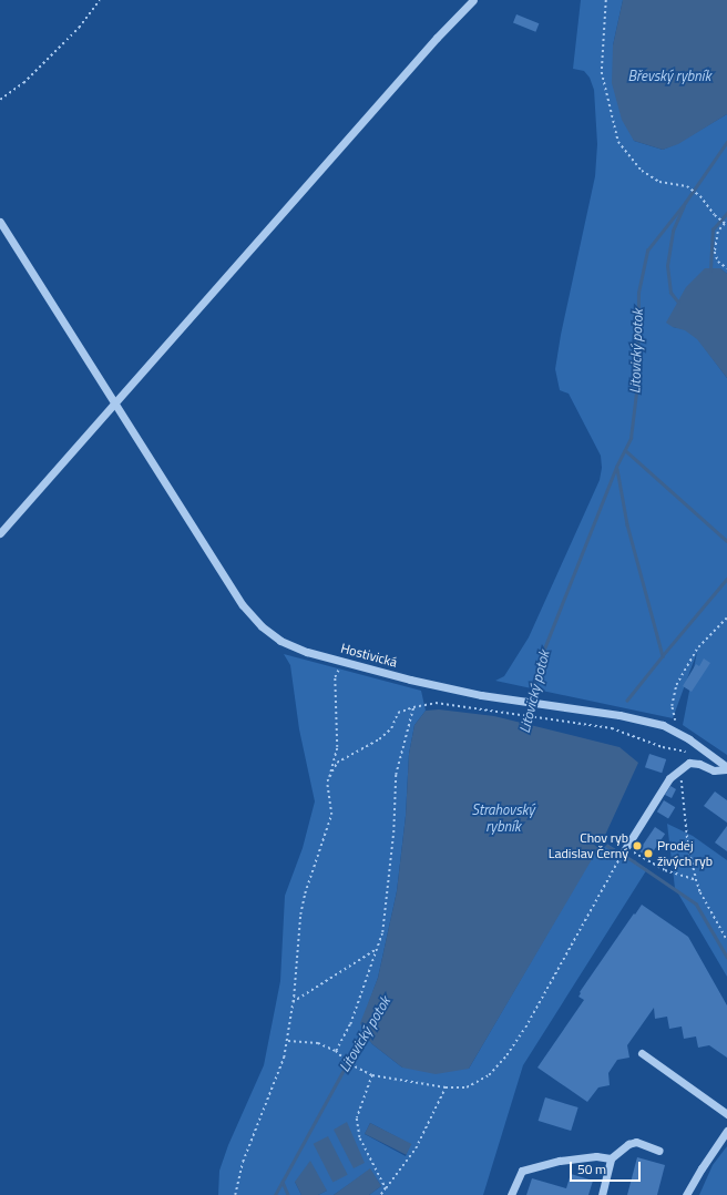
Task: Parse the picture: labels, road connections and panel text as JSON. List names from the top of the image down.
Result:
{
  "streets": {
    "street": ["Hostivická"]
  },
  "water": ["Břevský rybník", "Litovický potok", "Strahovský rybník"],
  "places": ["Chov ryb Ladislav Černý", "Prodej živých ryb"],
  "scale_bar": "50 m"
}
